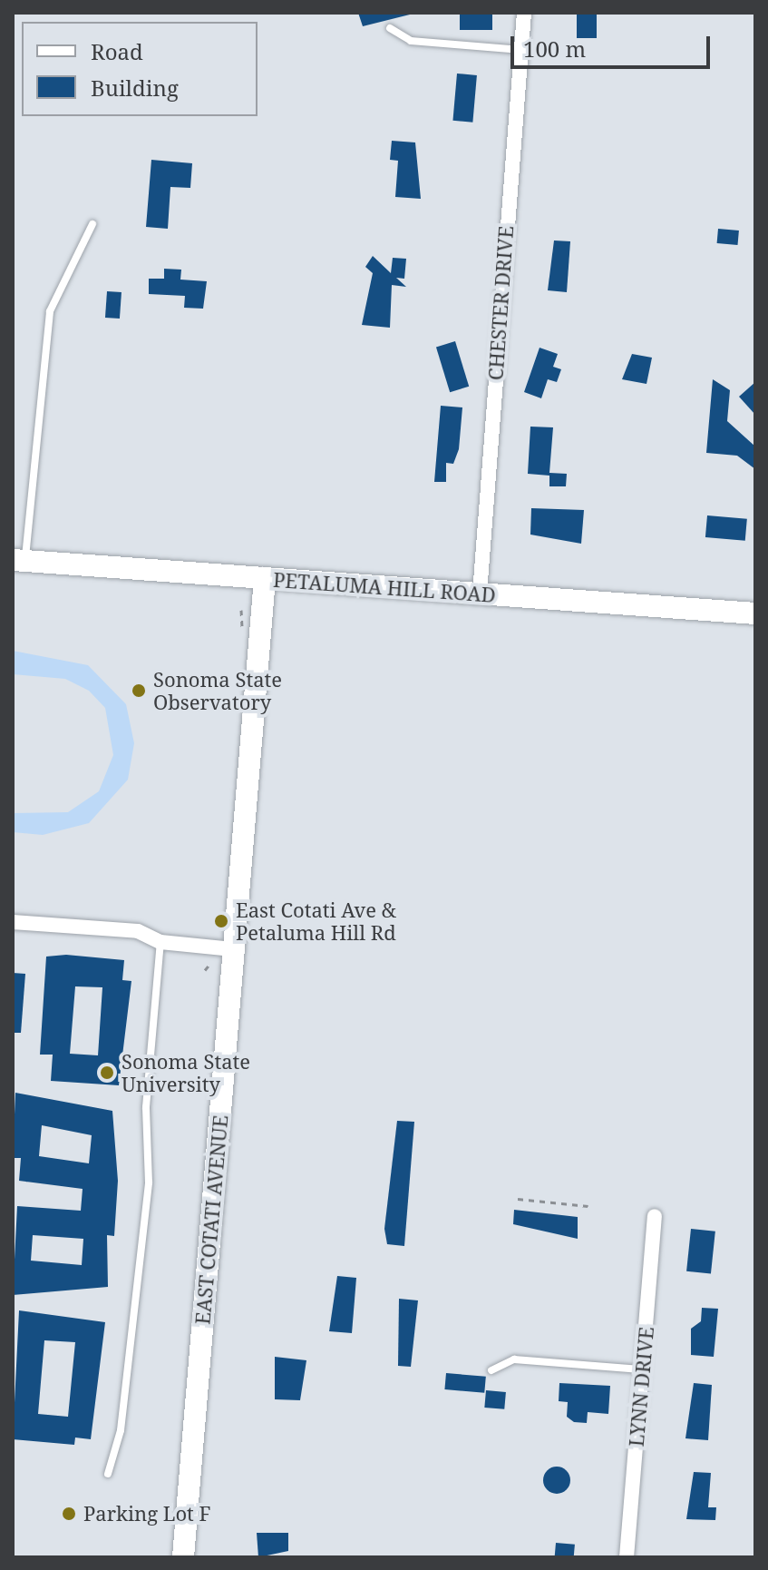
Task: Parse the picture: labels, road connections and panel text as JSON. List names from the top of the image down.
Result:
{
  "streets": {
    "main road": ["PETALUMA HILL ROAD", "EAST COTATI AVENUE"],
    "street": ["CHESTER DRIVE", "LYNN DRIVE"]
  },
  "crossings": [
    ["CHESTER DRIVE", "PETALUMA HILL ROAD"],
    ["PETALUMA HILL ROAD", "EAST COTATI AVENUE"]
  ],
  "places": [
    "Sonoma State Observatory",
    "East Cotati Ave & Petaluma Hill Rd",
    "Sonoma State University",
    "Parking Lot F"
  ],
  "legend": ["Road", "Building"],
  "scale_bar": "100 m"
}
